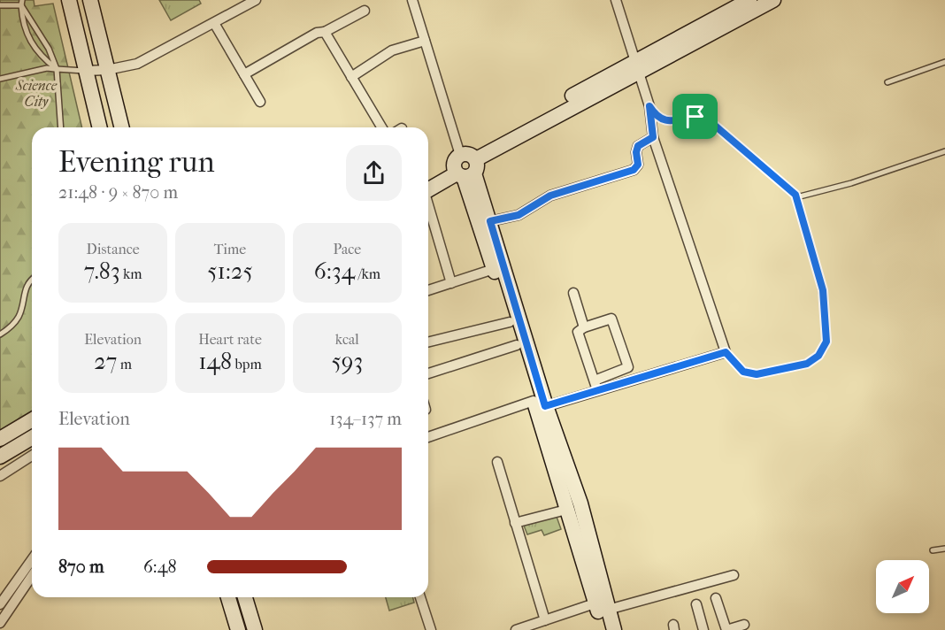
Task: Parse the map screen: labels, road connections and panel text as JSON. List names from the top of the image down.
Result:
{
  "parks": ["Science City"],
  "north": "top right",
  "page": {
    "heading": ["Evening run", "21:48 · 9 × 870 m"],
    "stats": [
      ["Distance", "7.83 km"],
      ["Time", "51:25"],
      ["Pace", "6:34 /km"],
      ["Elevation", "27 m"],
      ["Heart rate", "148 bpm"],
      ["kcal", "593"]
    ],
    "chart": ["Elevation", "134–137 m"],
    "list": [
      {
        "name": "870 m",
        "note": "6:48"
      }
    ]
  }
}
